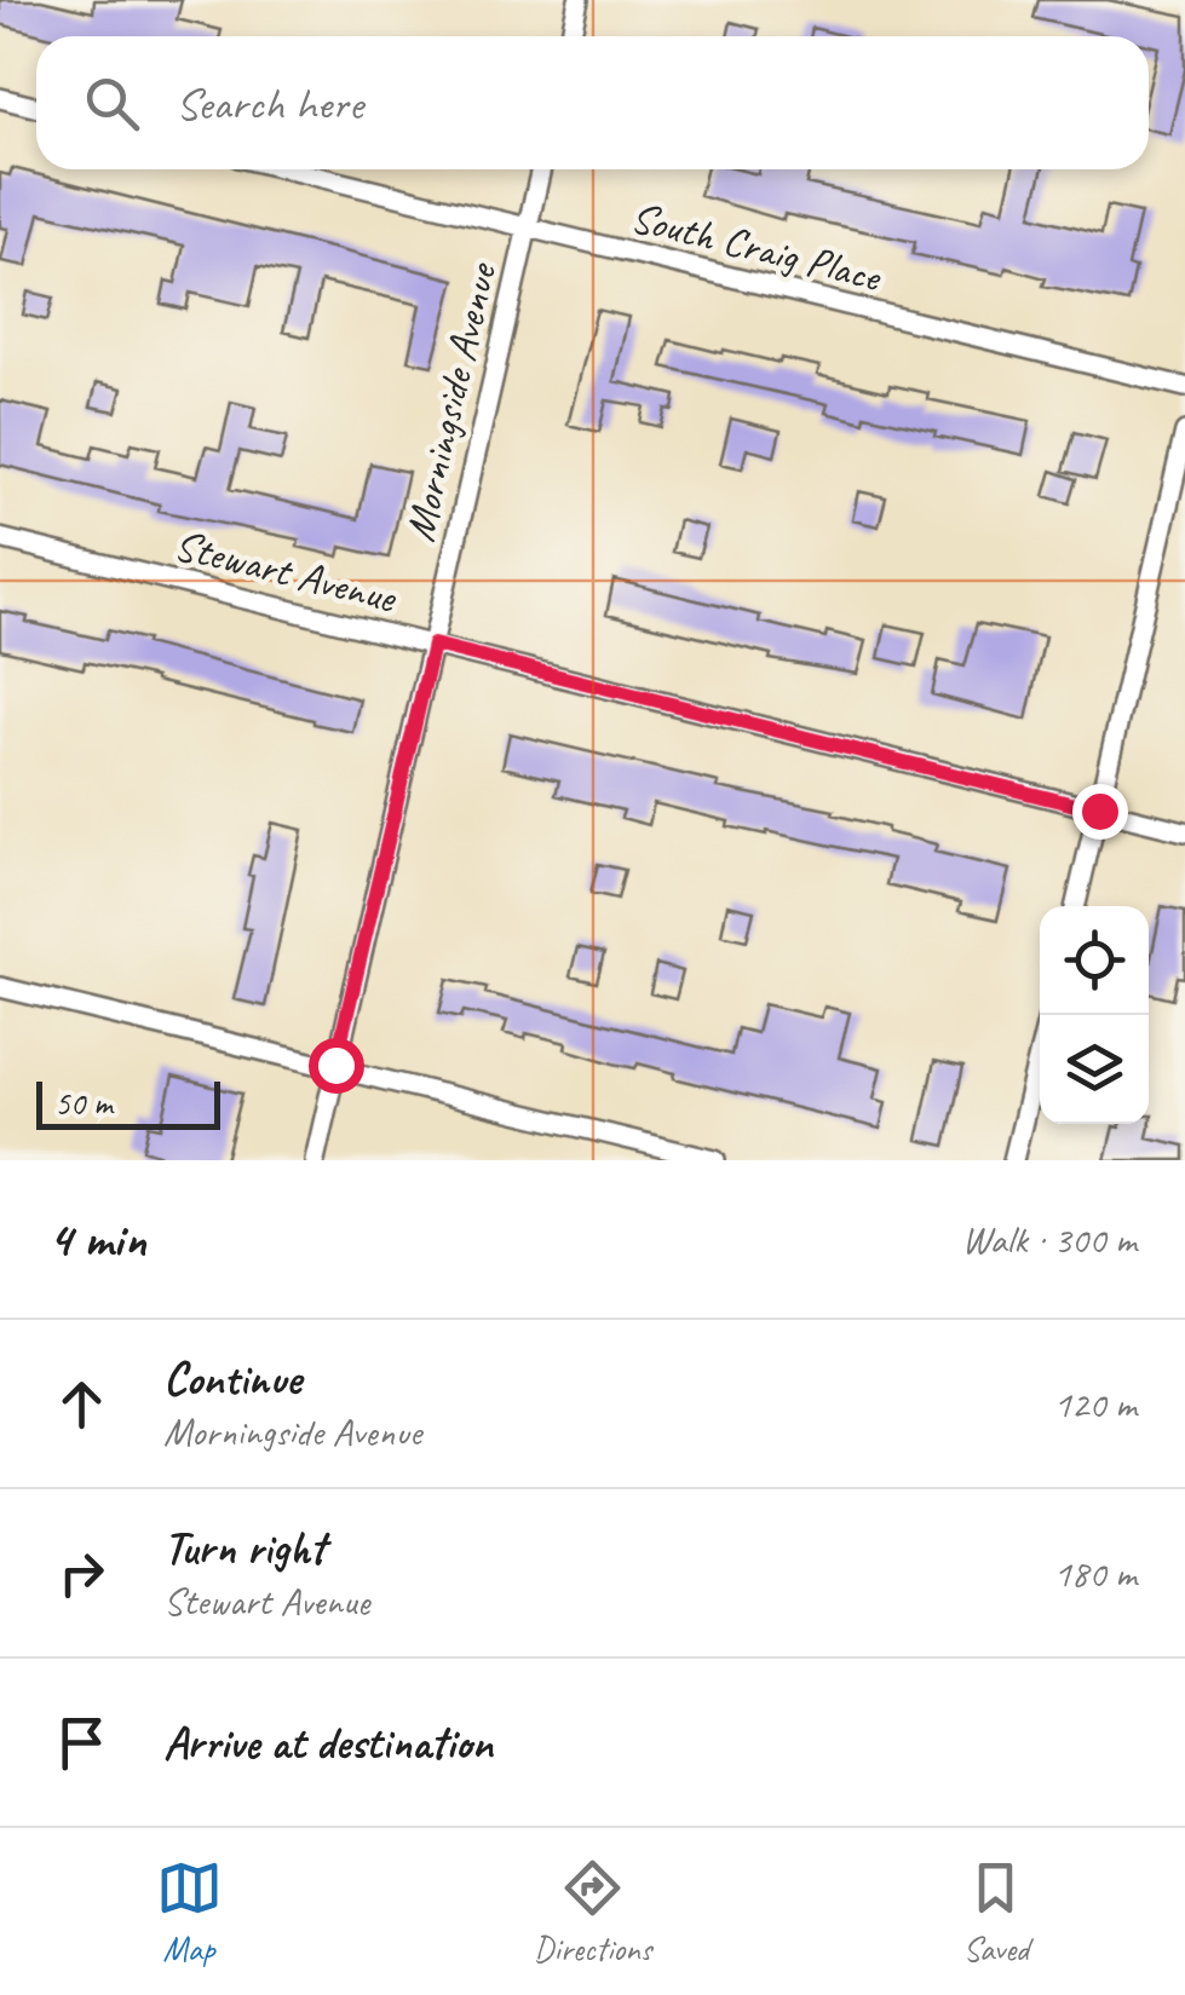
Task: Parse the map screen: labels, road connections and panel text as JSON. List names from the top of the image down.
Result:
{
  "streets": {
    "street": ["South Craig Place", "Morningside Avenue", "Stewart Avenue"]
  },
  "crossings": [
    ["South Craig Place", "Morningside Avenue"],
    ["Morningside Avenue", "Stewart Avenue"]
  ],
  "scale_bar": "50 m",
  "page": {
    "search": "Search here",
    "scale": "50 m",
    "heading": ["4 min", "Walk · 300 m"],
    "list": [
      ["Continue", "Morningside Avenue", "120 m"],
      ["Turn right", "Stewart Avenue", "180 m"],
      "Arrive at destination"
    ],
    "nav": ["Map", "Directions", "Saved"]
  }
}
